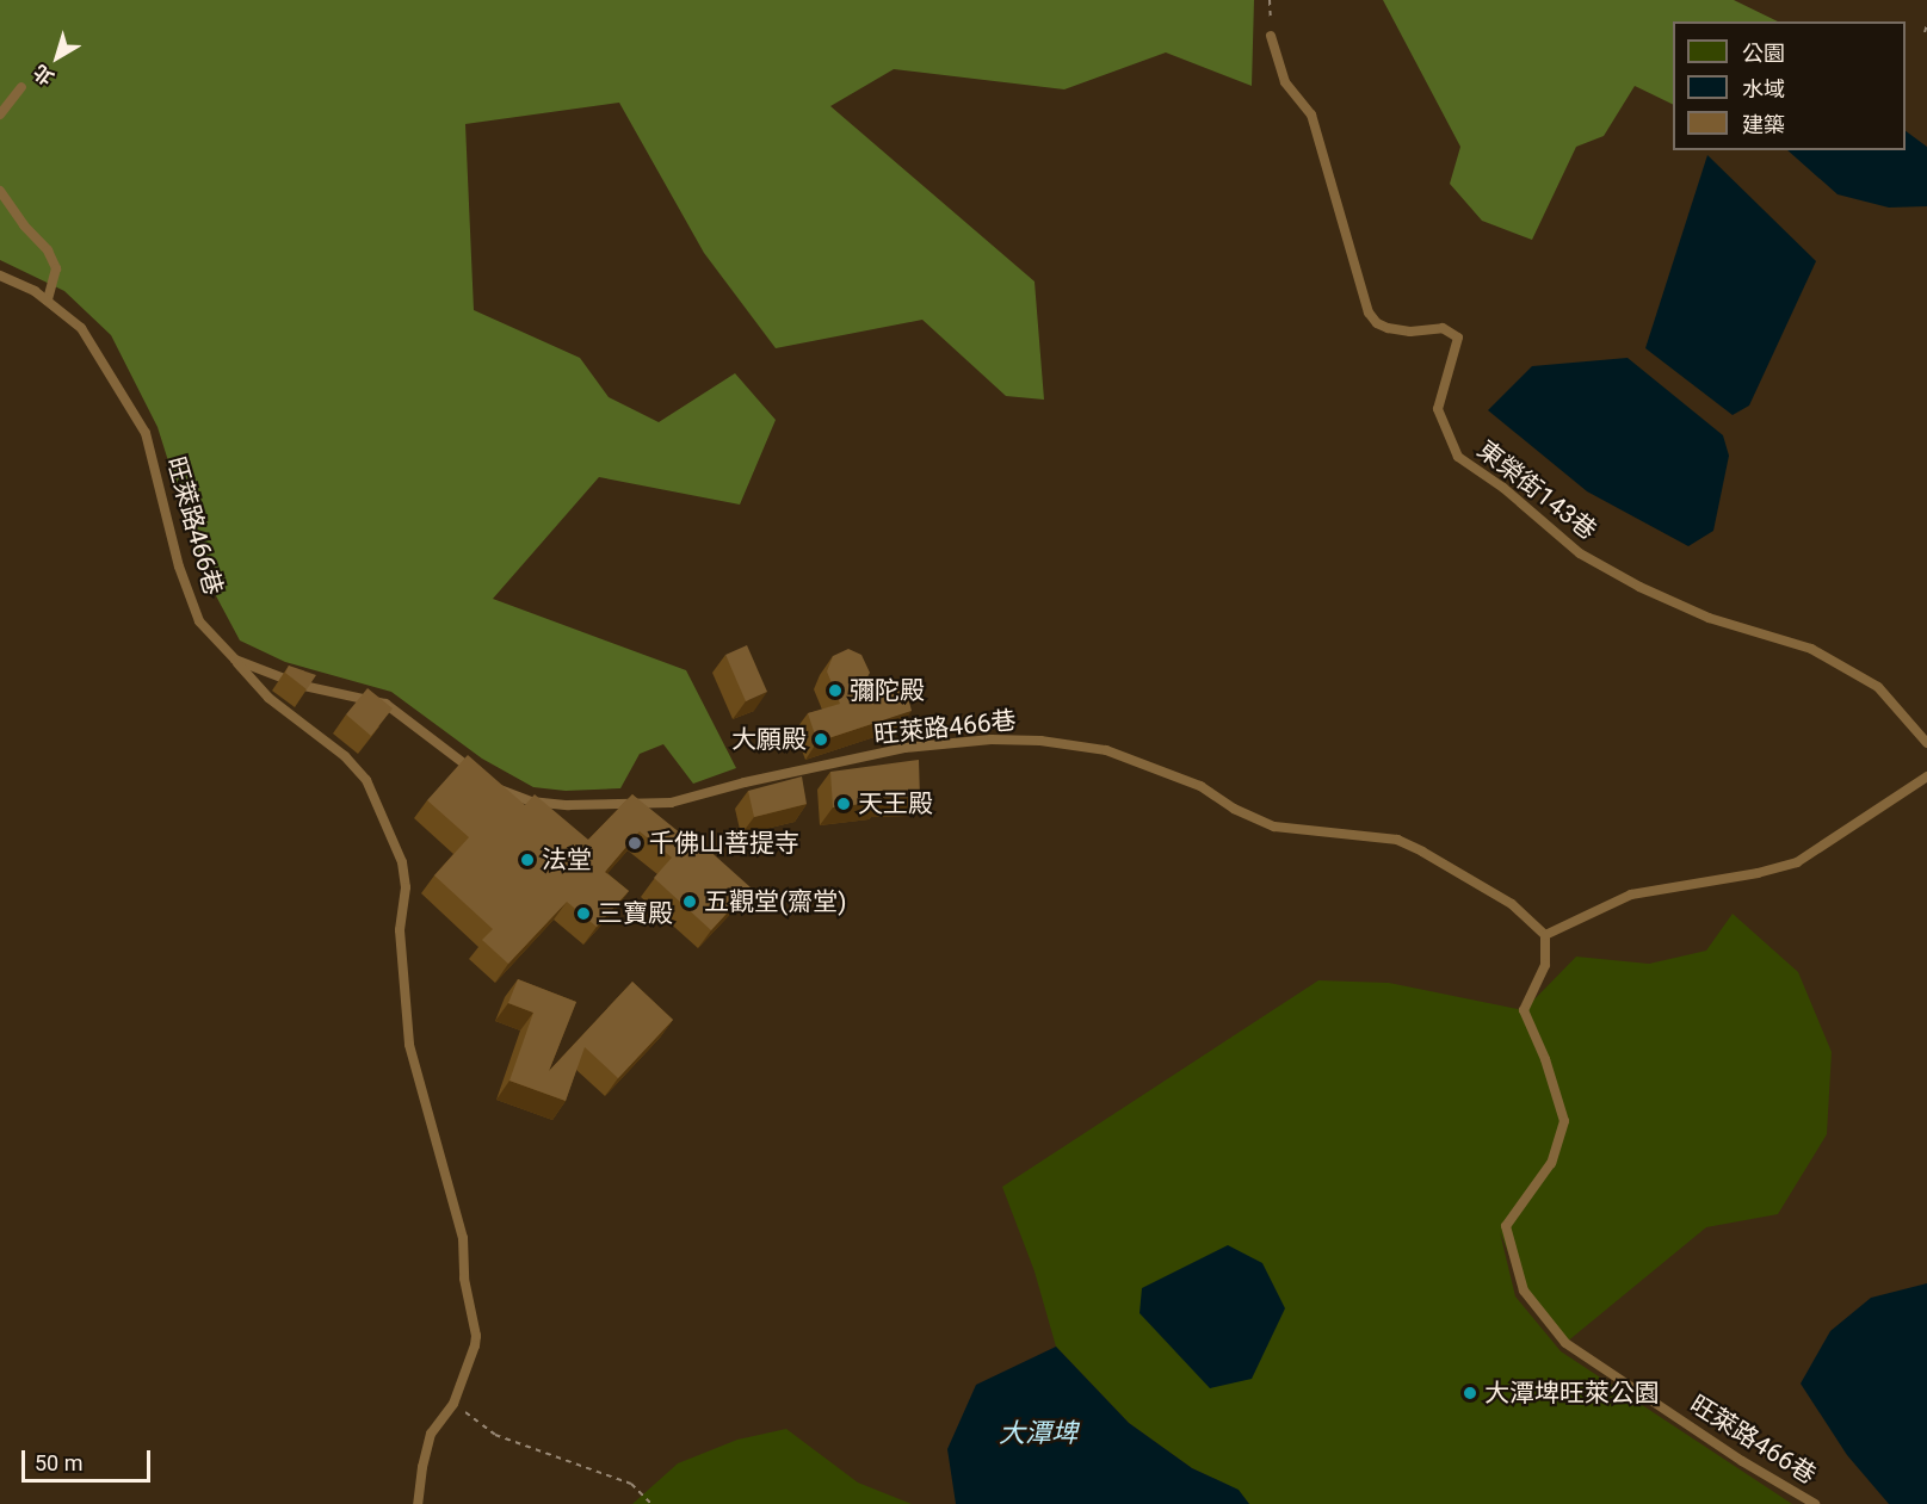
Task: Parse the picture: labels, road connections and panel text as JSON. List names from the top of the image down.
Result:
{
  "streets": {
    "lane": ["東榮街143巷", "旺萊路466巷"]
  },
  "water": ["大潭埤"],
  "places": [
    "彌陀殿",
    "大願殿",
    "天王殿",
    "千佛山菩提寺",
    "法堂",
    "五觀堂(齋堂)",
    "三寶殿",
    "大潭埤旺萊公園"
  ],
  "legend": ["公園", "水域", "建築"],
  "scale_bar": "50 m",
  "north": "bottom left"
}
